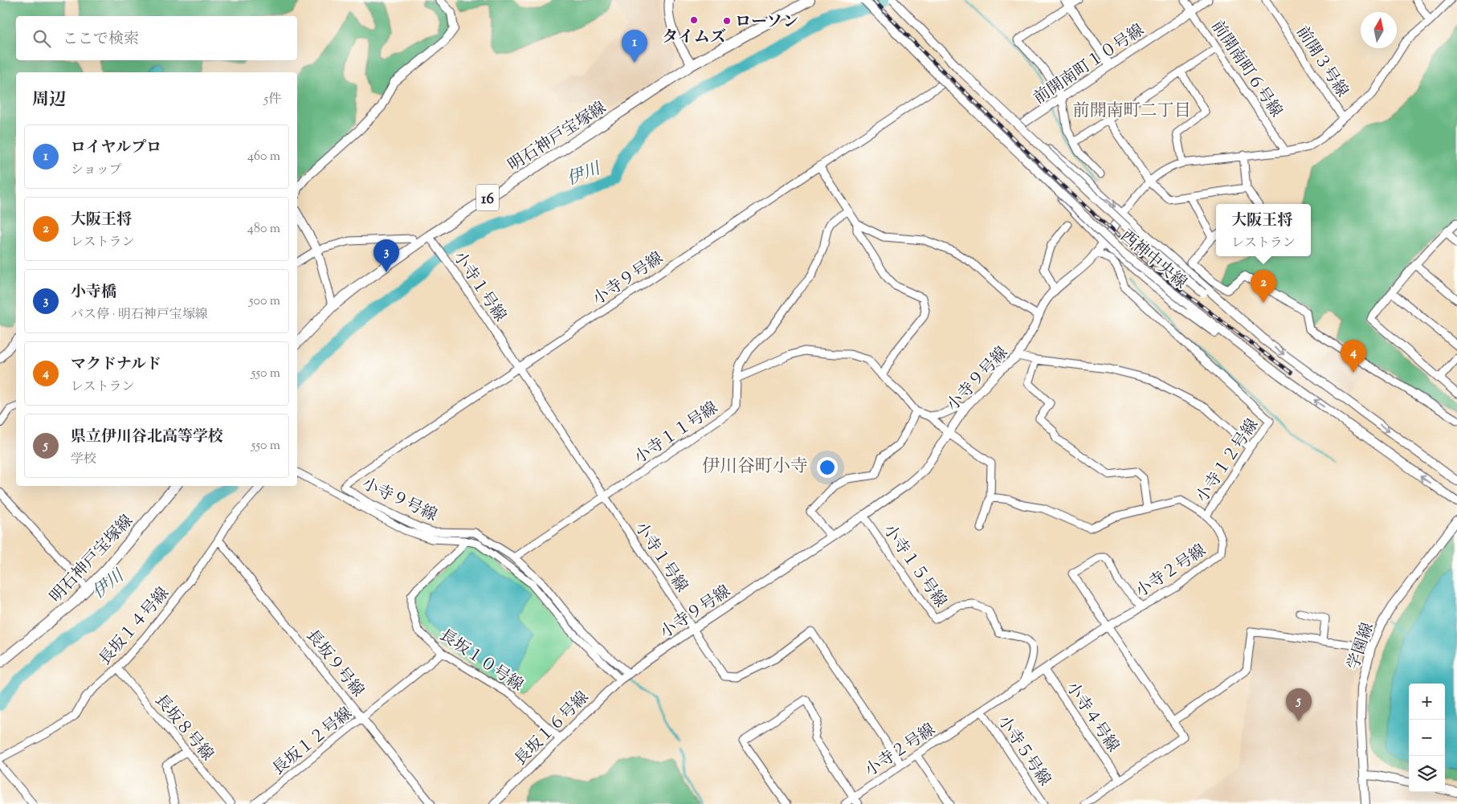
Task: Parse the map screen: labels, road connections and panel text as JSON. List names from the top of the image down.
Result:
{
  "streets": {
    "main road": ["明石神戸宝塚線", "16"],
    "street": [
      "前開３号線",
      "前開南町１０号線",
      "前開南町６号線",
      "西神中央線",
      "小寺９号線",
      "小寺１号線",
      "小寺１１号線",
      "小寺１２号線",
      "小寺１５号線",
      "小寺２号線",
      "長坂１４号線",
      "学園線",
      "長坂１０号線",
      "長坂９号線",
      "小寺４号線",
      "長坂８号線",
      "長坂１６号線",
      "長坂１２号線",
      "小寺５号線"
    ]
  },
  "crossings": [
    ["前開南町１０号線", "前開南町６号線"],
    ["前開南町１０号線", "西神中央線"],
    ["明石神戸宝塚線", "小寺１号線"],
    ["西神中央線", "小寺９号線"],
    ["小寺９号線", "小寺１号線"],
    ["小寺９号線", "小寺１１号線"],
    ["小寺９号線", "小寺１２号線"],
    ["小寺９号線", "小寺１５号線"],
    ["小寺９号線", "長坂１６号線"],
    ["小寺１号線", "小寺１１号線"],
    ["小寺１号線", "小寺２号線"],
    ["小寺１２号線", "小寺２号線"],
    ["小寺１５号線", "小寺２号線"],
    ["小寺２号線", "小寺４号線"],
    ["小寺２号線", "小寺５号線"],
    ["長坂１４号線", "長坂９号線"],
    ["長坂１４号線", "長坂８号線"],
    ["長坂１０号線", "長坂１６号線"],
    ["長坂１０号線", "長坂１２号線"],
    ["長坂９号線", "長坂１２号線"]
  ],
  "districts": ["前開南町二丁目", "伊川谷町小寺"],
  "water": ["伊川"],
  "places": ["タイムズ", "ローソン"],
  "north": "top",
  "page": {
    "search": "ここで検索",
    "pins": [
      "1",
      "3",
      "2",
      "4",
      "5"
    ],
    "heading": ["周辺", "5件"],
    "list": [
      {
        "mark": "1",
        "name": "ロイヤルプロ",
        "note": "ショップ",
        "value": "460 m"
      },
      {
        "mark": "2",
        "name": "大阪王将",
        "note": "レストラン",
        "value": "480 m"
      },
      {
        "mark": "3",
        "name": "小寺橋",
        "note": "バス停 · 明石神戸宝塚線",
        "value": "500 m"
      },
      {
        "mark": "4",
        "name": "マクドナルド",
        "note": "レストラン",
        "value": "550 m"
      },
      {
        "mark": "5",
        "name": "県立伊川谷北高等学校",
        "note": "学校",
        "value": "550 m"
      }
    ],
    "popup": ["大阪王将", "レストラン"],
    "map_buttons": ["+", "−"]
  }
}
